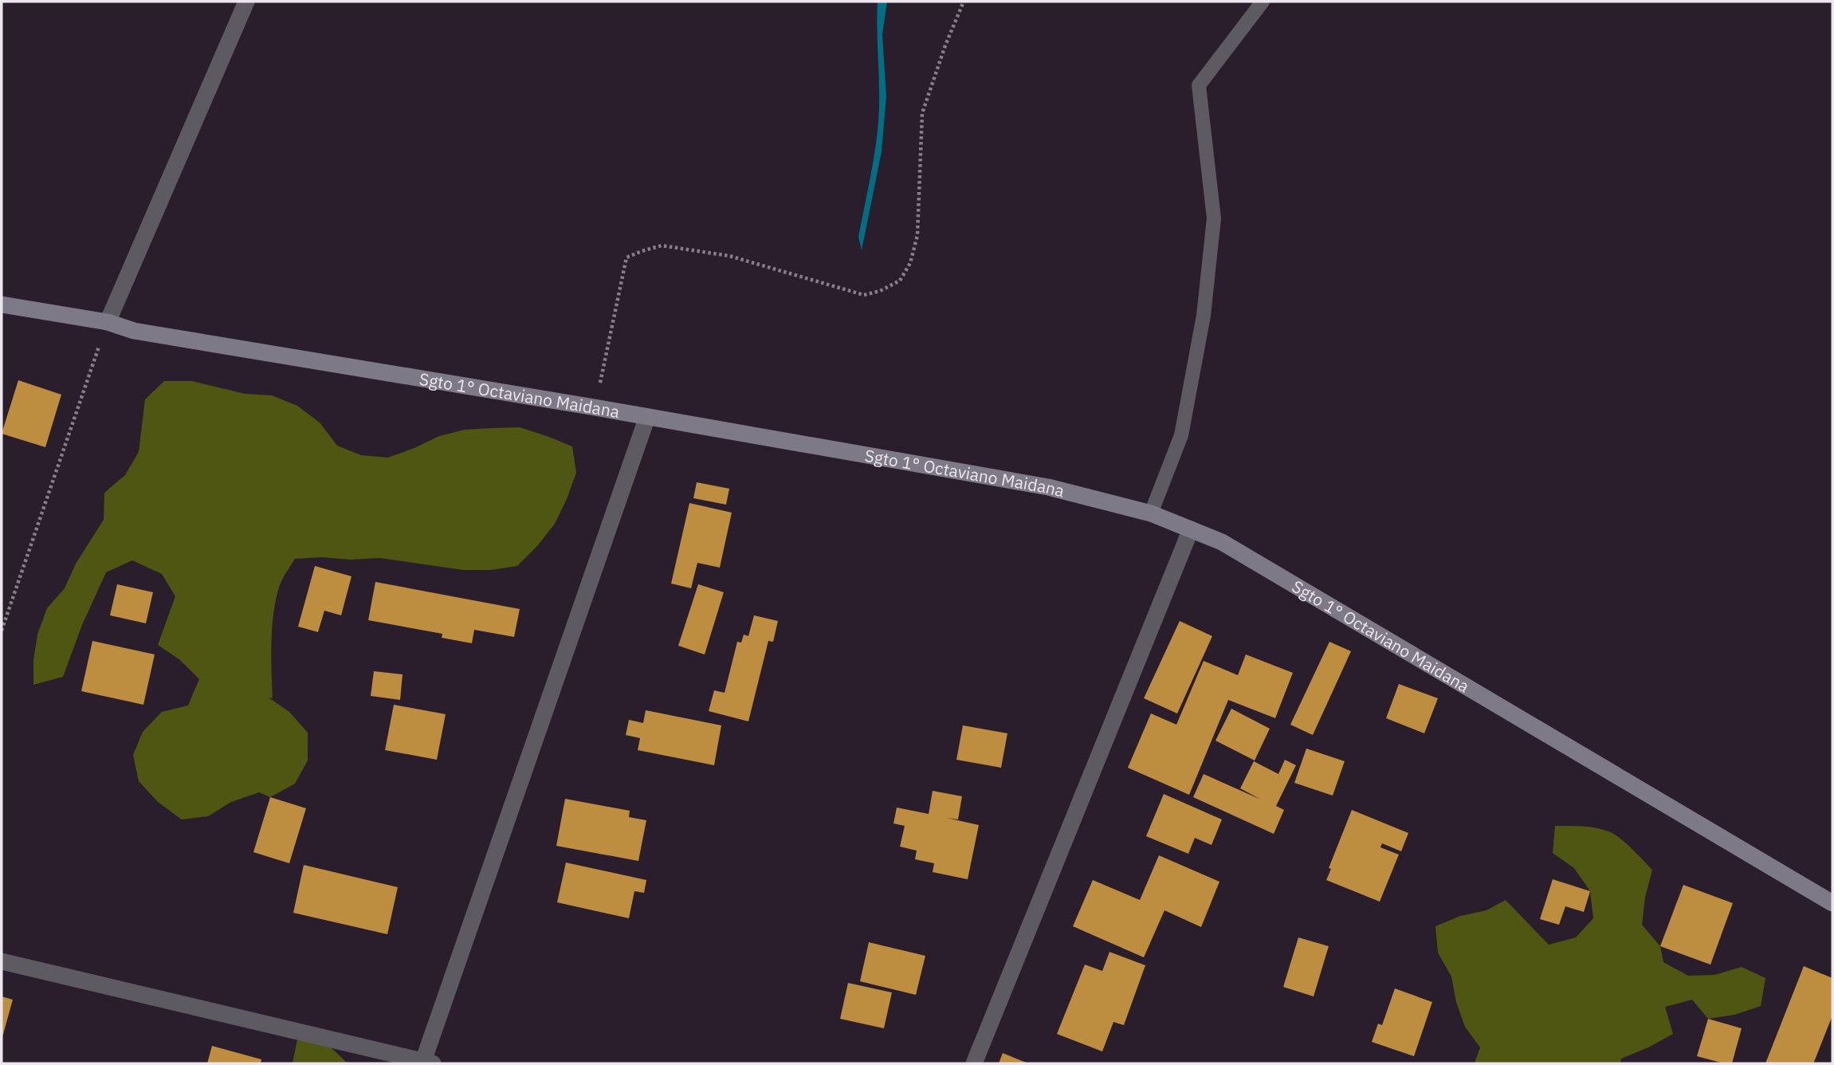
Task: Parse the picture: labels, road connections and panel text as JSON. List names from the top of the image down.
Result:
{
  "streets": {
    "main road": ["Sgto 1° Octaviano Maidana"]
  }
}
